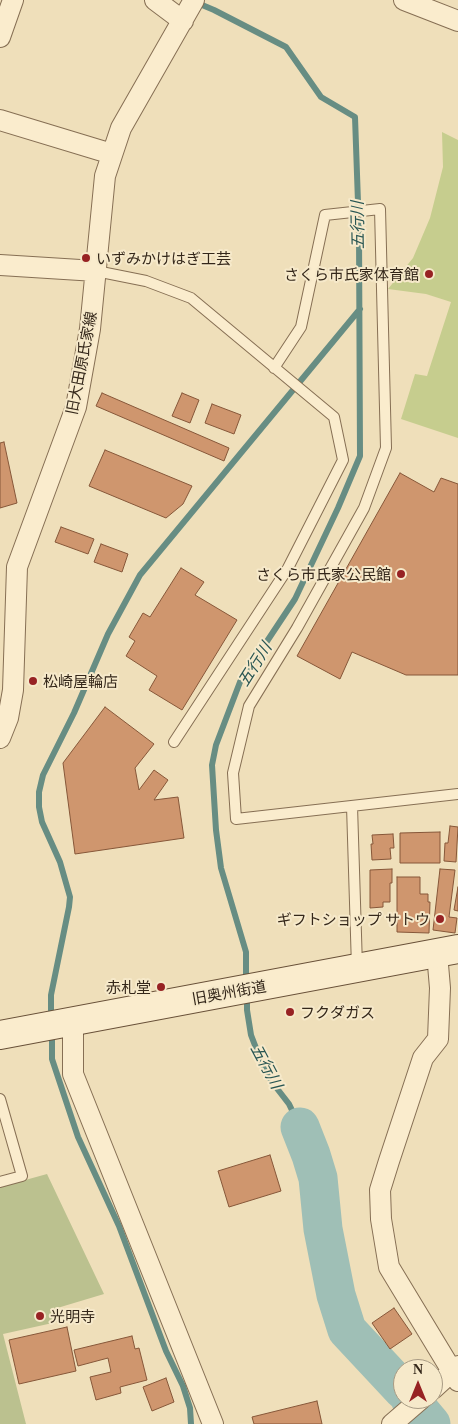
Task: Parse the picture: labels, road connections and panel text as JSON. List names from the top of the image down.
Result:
{
  "streets": {
    "street": ["旧大田原氏家線", "旧奥州街道"]
  },
  "water": ["五行川"],
  "places": [
    "いずみかけはぎ工芸",
    "さくら市氏家体育館",
    "さくら市氏家公民館",
    "松崎屋輪店",
    "ギフトショップ サトウ",
    "赤札堂",
    "フクダガス",
    "光明寺"
  ],
  "north": "top"
}
